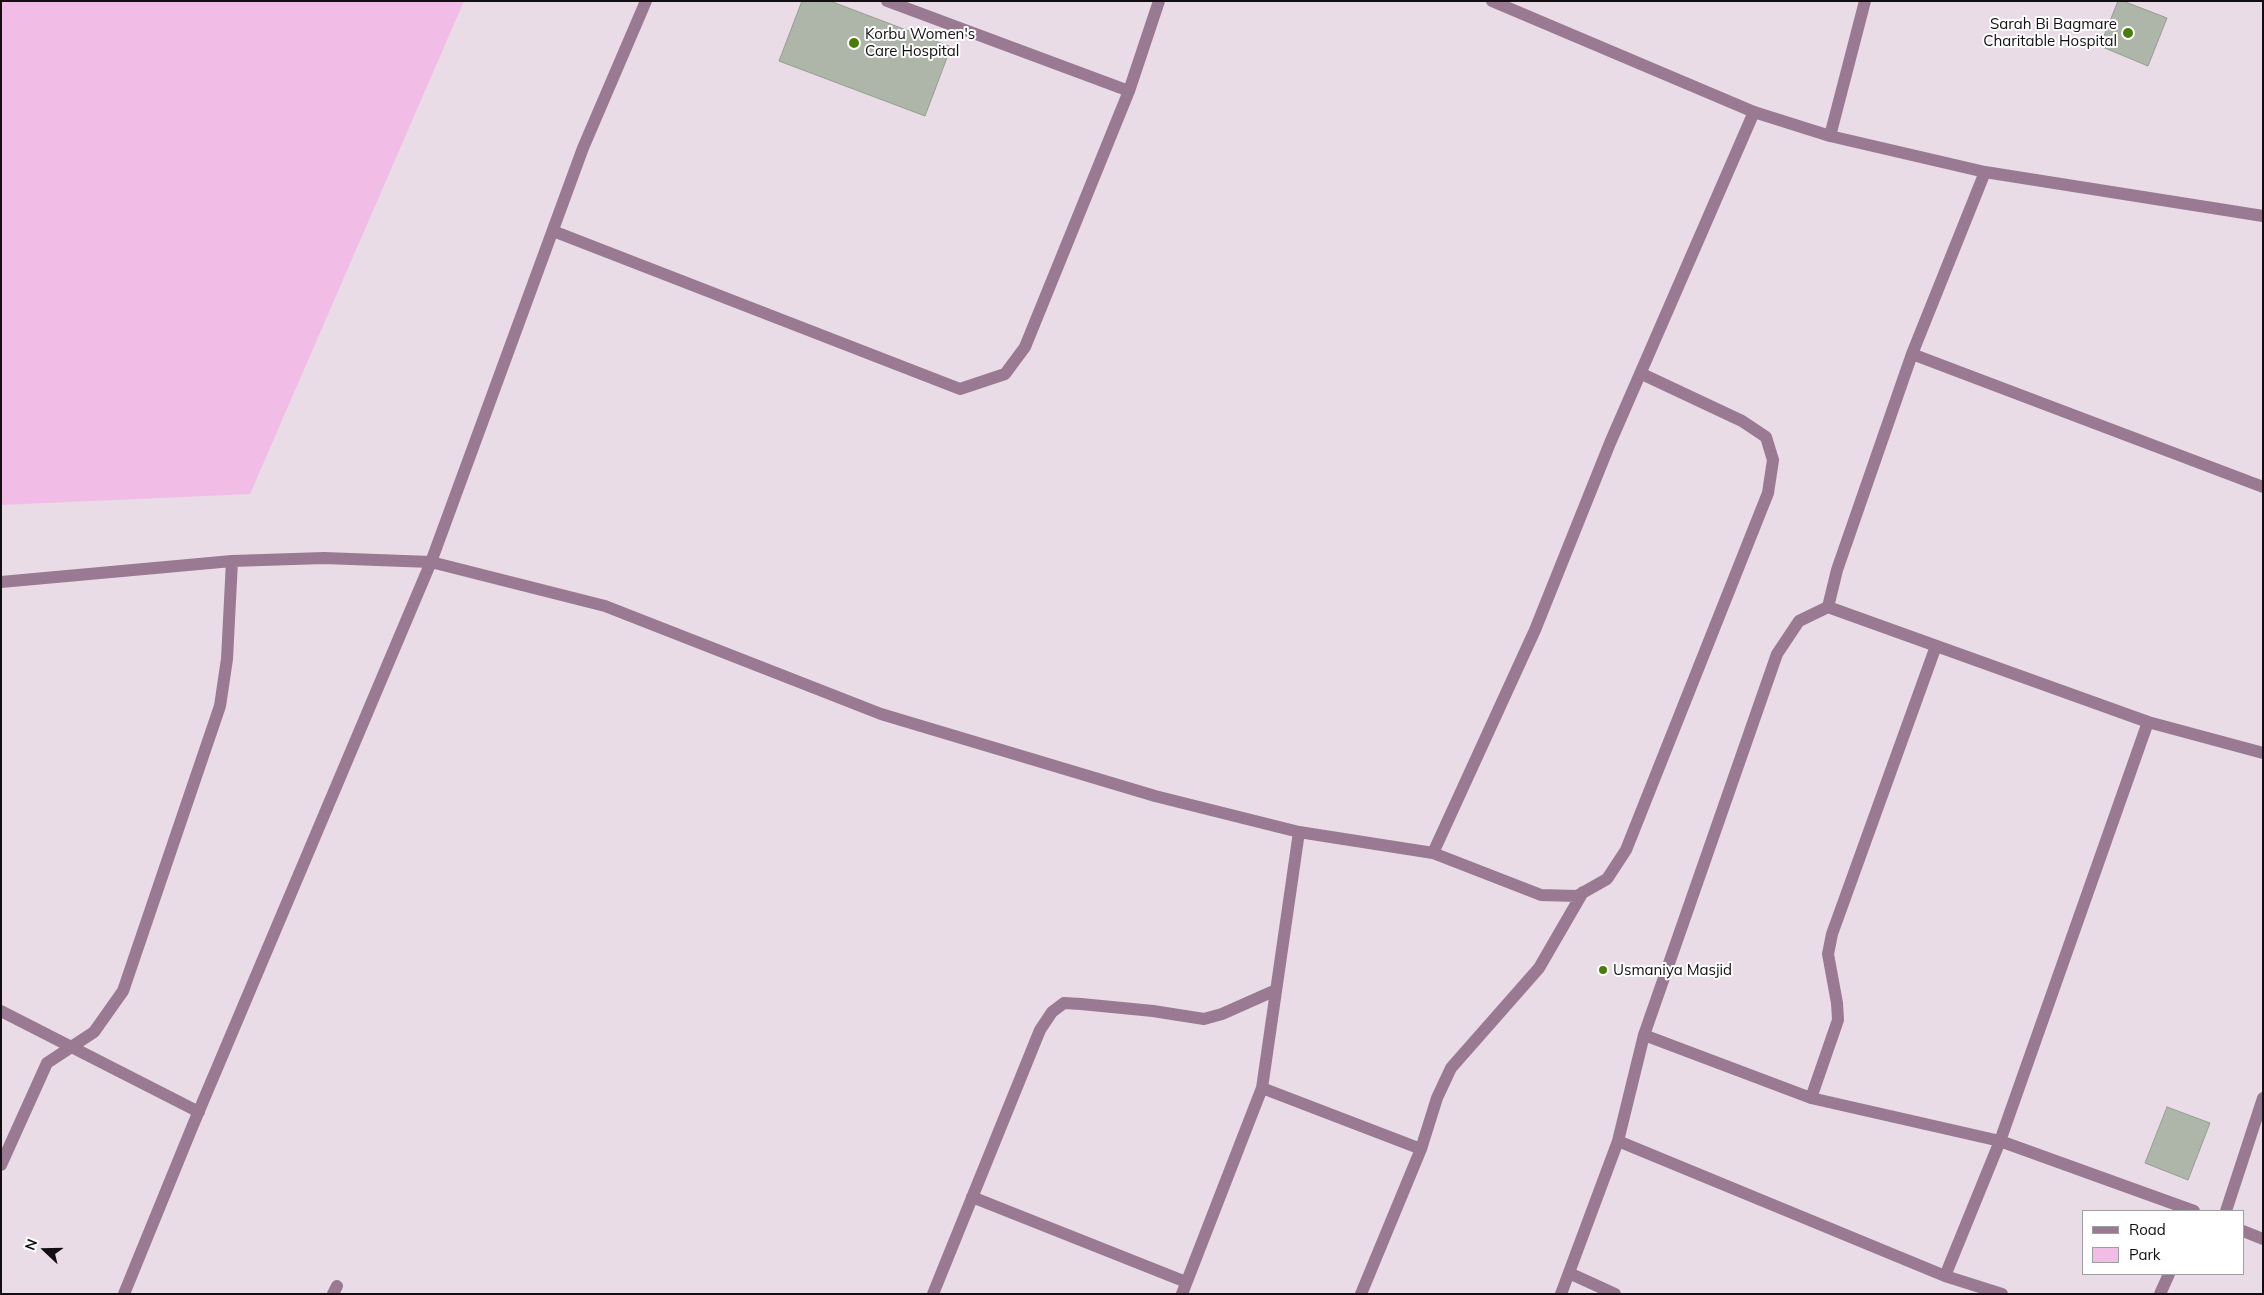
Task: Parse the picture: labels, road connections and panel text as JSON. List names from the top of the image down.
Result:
{
  "places": ["Sarah Bi Bagmare Charitable Hospital", "Korbu Women's Care Hospital", "Usmaniya Masjid"],
  "legend": ["Road", "Park"],
  "north": "left"
}
